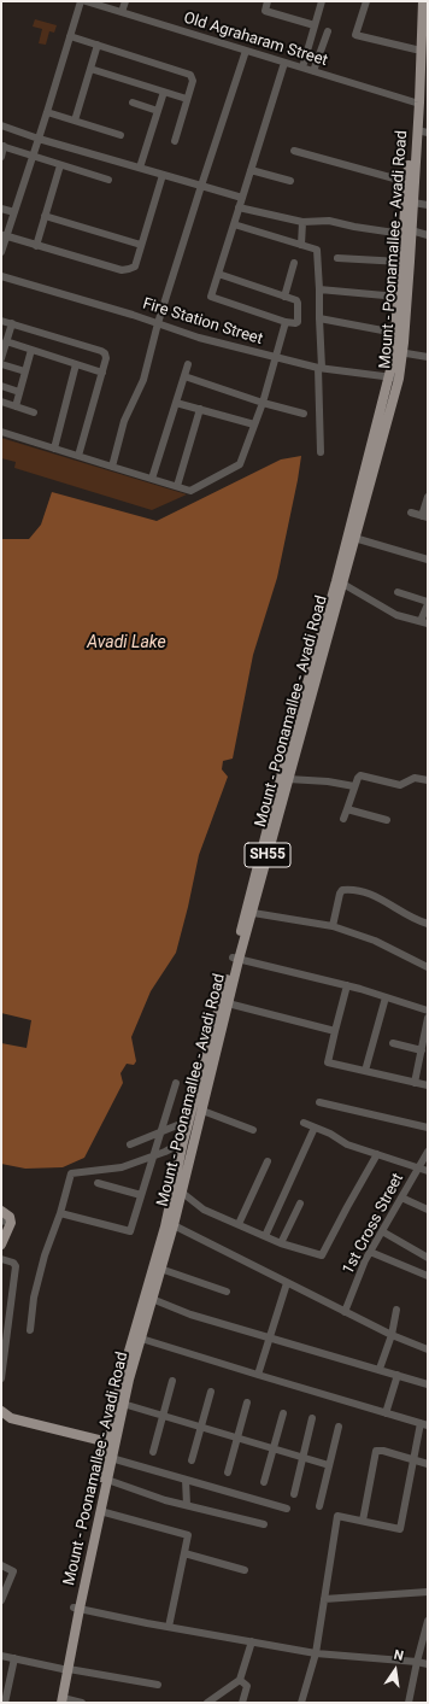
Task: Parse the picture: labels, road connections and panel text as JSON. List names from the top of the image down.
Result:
{
  "streets": {
    "main road": ["Mount - Poonamallee - Avadi Road", "SH55"],
    "street": ["Old Agraharam Street", "Fire Station Street", "1st Cross Street"]
  },
  "crossings": [
    ["Old Agraharam Street", "Mount - Poonamallee - Avadi Road"],
    ["Mount - Poonamallee - Avadi Road", "Fire Station Street"]
  ],
  "water": ["Avadi Lake"],
  "north": "top"
}
